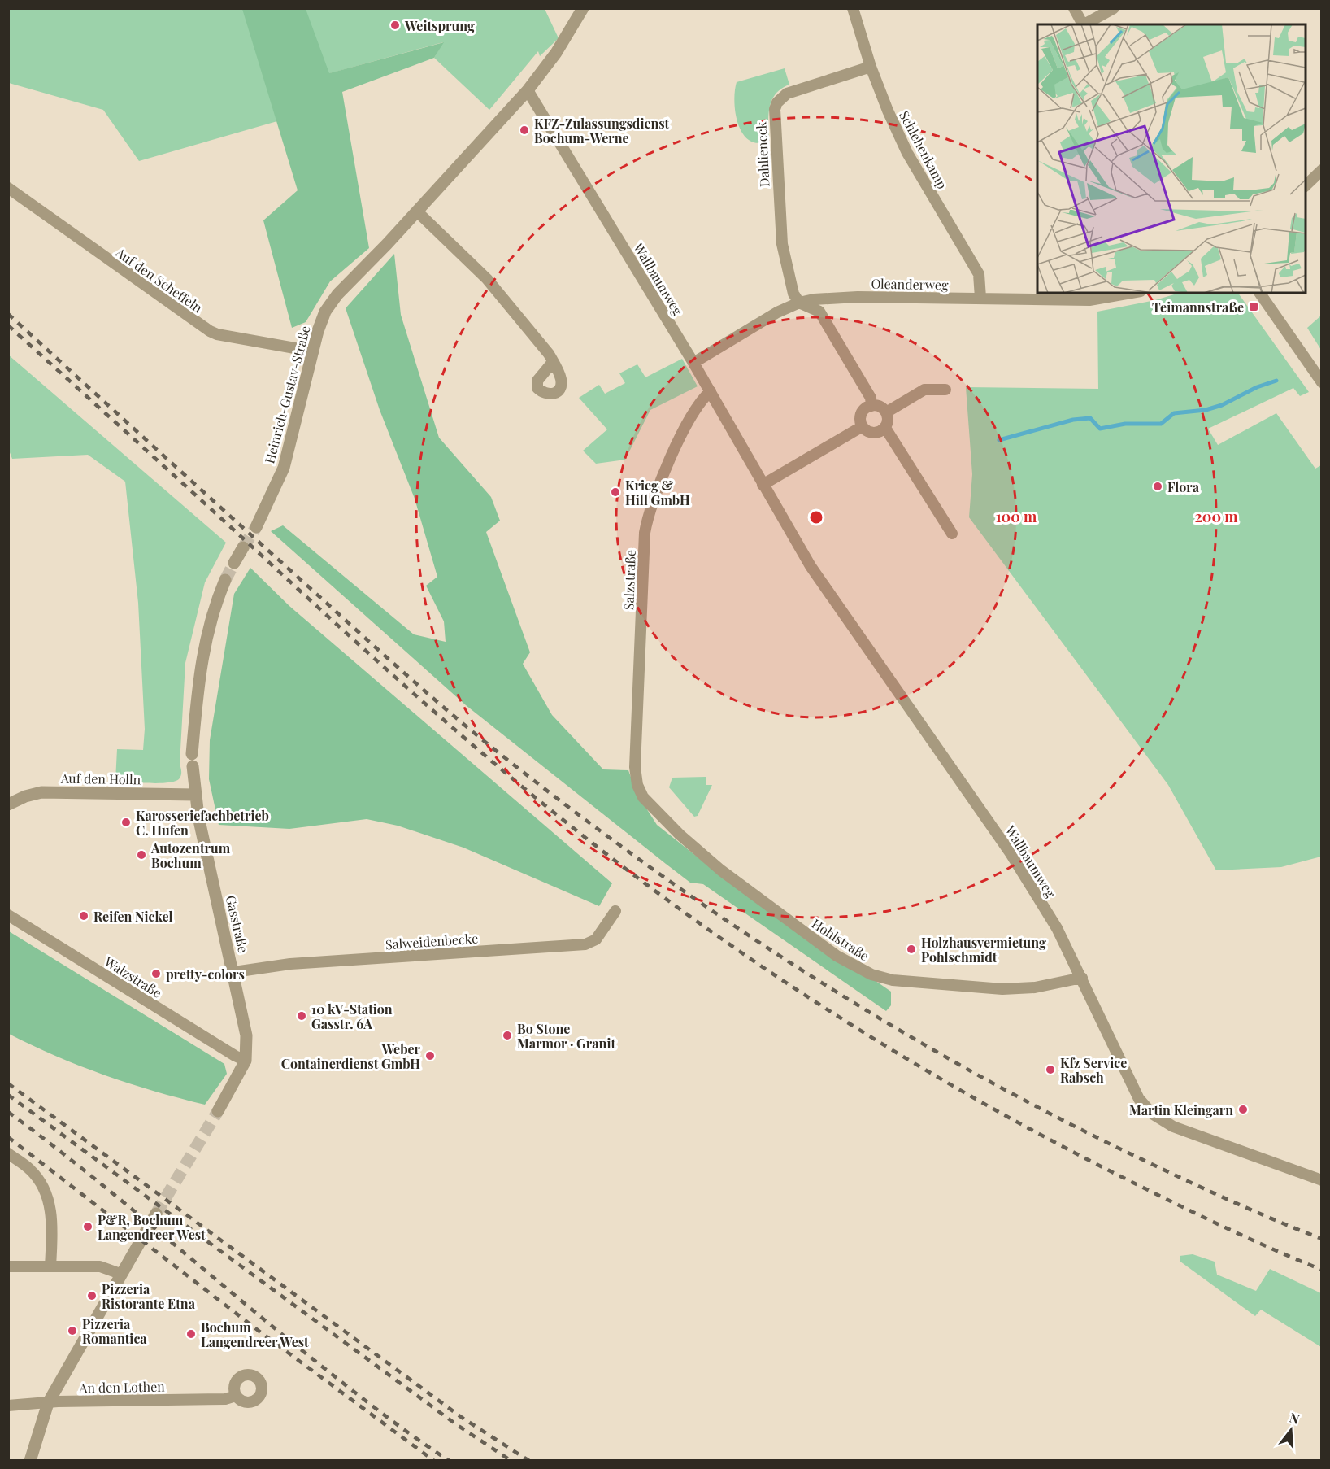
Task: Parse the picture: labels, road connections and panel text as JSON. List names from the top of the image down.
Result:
{
  "streets": {
    "street": [
      "Schlehenkamp",
      "Dahlieneck",
      "Wallbaumweg",
      "Auf den Scheffeln",
      "Oleanderweg",
      "Heinrich-Gustav-Straße",
      "Salzstraße",
      "Auf den Holln",
      "Gasstraße",
      "Hohlstraße",
      "Salweidenbecke",
      "Walzstraße",
      "An den Lothen"
    ]
  },
  "crossings": [
    ["Schlehenkamp", "Dahlieneck"],
    ["Schlehenkamp", "Oleanderweg"],
    ["Dahlieneck", "Oleanderweg"],
    ["Wallbaumweg", "Oleanderweg"],
    ["Wallbaumweg", "Heinrich-Gustav-Straße"],
    ["Wallbaumweg", "Salzstraße"],
    ["Wallbaumweg", "Hohlstraße"],
    ["Auf den Scheffeln", "Heinrich-Gustav-Straße"],
    ["Salzstraße", "Hohlstraße"],
    ["Auf den Holln", "Gasstraße"],
    ["Gasstraße", "Salweidenbecke"],
    ["Gasstraße", "Walzstraße"]
  ],
  "places": {
    "other": [
      "Weitsprung",
      "KFZ-Zulassungsdienst Bochum-Werne",
      "Flora",
      "Krieg & Hill GmbH",
      "Karosseriefachbetrieb C. Hufen",
      "Autozentrum Bochum",
      "Reifen Nickel",
      "Holzhausvermietung Pohlschmidt",
      "pretty-colors",
      "10 kV-Station Gasstr. 6A",
      "Bo Stone Marmor · Granit",
      "Weber Containerdienst GmbH",
      "Kfz Service Rabsch",
      "Martin Kleingarn",
      "P&R, Bochum Langendreer West",
      "Pizzeria Ristorante Etna",
      "Pizzeria Romantica",
      "Bochum Langendreer West"
    ],
    "transit": ["Teimannstraße"]
  },
  "north": "top",
  "rings": ["100 m", "200 m"]
}
